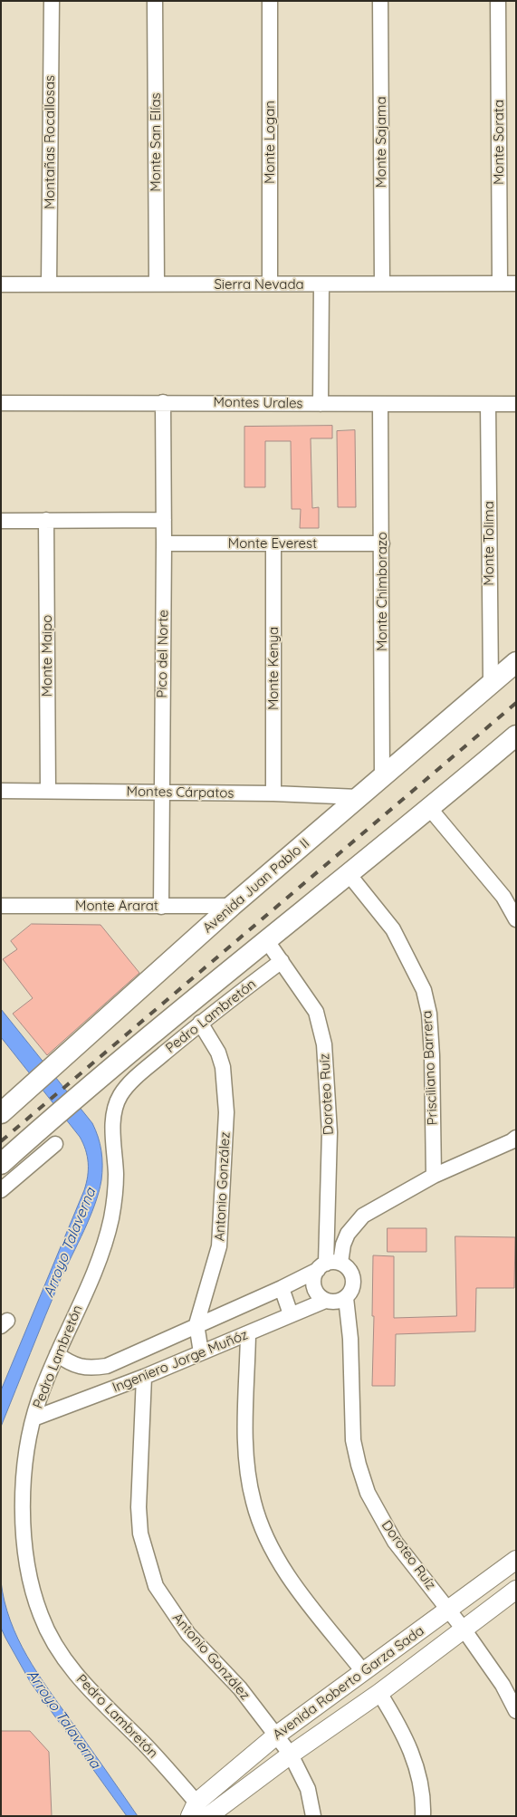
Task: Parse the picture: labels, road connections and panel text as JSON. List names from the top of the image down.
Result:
{
  "streets": {
    "main road": ["Avenida Juan Pablo II"],
    "street": [
      "Montañas Rocallosas",
      "Monte San Elías",
      "Monte Logan",
      "Monte Sajama",
      "Monte Sorata",
      "Sierra Nevada",
      "Montes Urales",
      "Monte Everest",
      "Monte Tolima",
      "Monte Chimborazo",
      "Pico del Norte",
      "Monte Maipo",
      "Monte Kenya",
      "Montes Cárpatos",
      "Monte Ararat",
      "Pedro Lambretón",
      "Prisciliano Barrera",
      "Doroteo Ruíz",
      "Antonio González",
      "Ingeniero Jorge Muñóz",
      "Avenida Roberto Garza Sada"
    ]
  },
  "crossings": [
    ["Montañas Rocallosas", "Sierra Nevada"],
    ["Monte San Elías", "Sierra Nevada"],
    ["Monte Logan", "Sierra Nevada"],
    ["Monte Sajama", "Sierra Nevada"],
    ["Monte Sorata", "Sierra Nevada"],
    ["Montes Urales", "Monte Tolima"],
    ["Montes Urales", "Monte Chimborazo"],
    ["Montes Urales", "Pico del Norte"],
    ["Monte Everest", "Monte Chimborazo"],
    ["Monte Everest", "Pico del Norte"],
    ["Monte Everest", "Monte Kenya"],
    ["Monte Tolima", "Avenida Juan Pablo II"],
    ["Monte Chimborazo", "Avenida Juan Pablo II"],
    ["Pico del Norte", "Montes Cárpatos"],
    ["Pico del Norte", "Monte Ararat"],
    ["Monte Maipo", "Montes Cárpatos"],
    ["Monte Kenya", "Montes Cárpatos"],
    ["Montes Cárpatos", "Avenida Juan Pablo II"],
    ["Avenida Juan Pablo II", "Monte Ararat"],
    ["Pedro Lambretón", "Doroteo Ruíz"],
    ["Pedro Lambretón", "Antonio González"],
    ["Pedro Lambretón", "Ingeniero Jorge Muñóz"],
    ["Pedro Lambretón", "Avenida Roberto Garza Sada"],
    ["Doroteo Ruíz", "Ingeniero Jorge Muñóz"],
    ["Doroteo Ruíz", "Avenida Roberto Garza Sada"],
    ["Antonio González", "Ingeniero Jorge Muñóz"],
    ["Antonio González", "Avenida Roberto Garza Sada"]
  ],
  "water": ["Arroyo Talaverna"]
}
